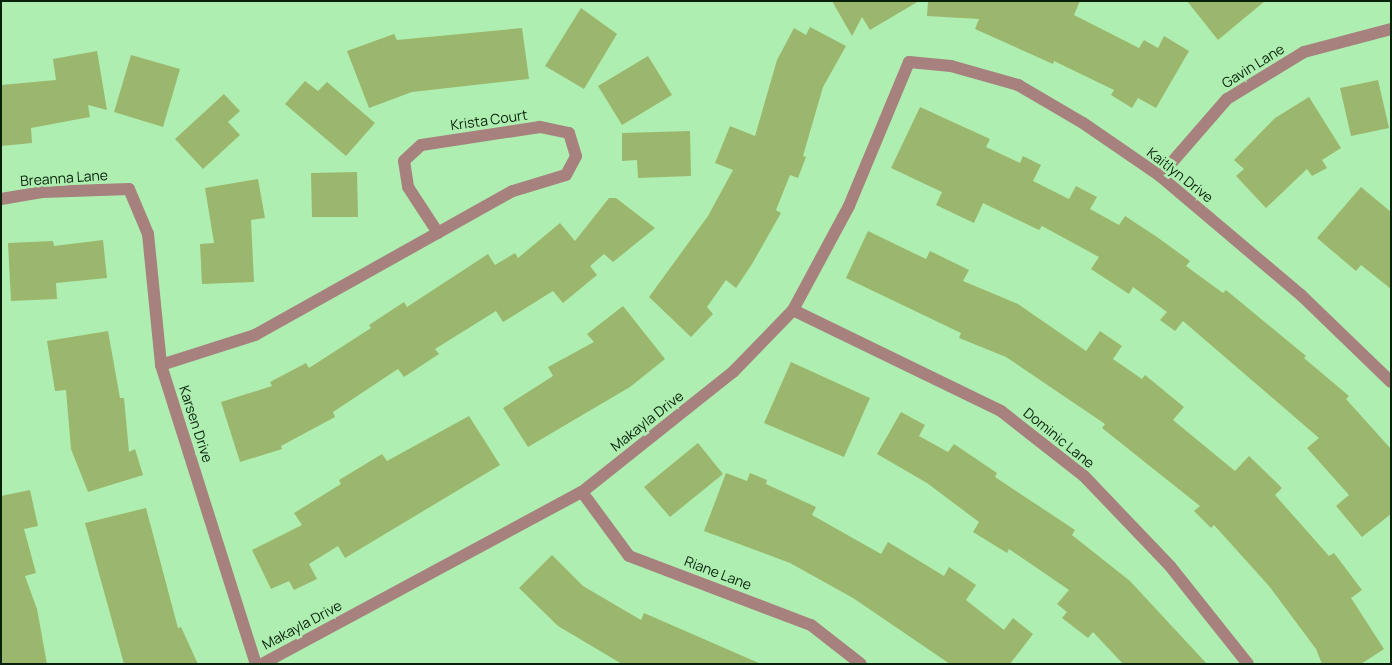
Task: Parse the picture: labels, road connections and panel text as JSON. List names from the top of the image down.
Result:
{
  "streets": {
    "street": [
      "Gavin Lane",
      "Krista Court",
      "Kaitlyn Drive",
      "Breanna Lane",
      "Makayla Drive",
      "Karsen Drive",
      "Dominic Lane",
      "Riane Lane"
    ]
  },
  "crossings": [
    ["Gavin Lane", "Kaitlyn Drive"],
    ["Krista Court", "Karsen Drive"],
    ["Kaitlyn Drive", "Makayla Drive"],
    ["Breanna Lane", "Karsen Drive"],
    ["Makayla Drive", "Dominic Lane"],
    ["Makayla Drive", "Riane Lane"]
  ]
}
